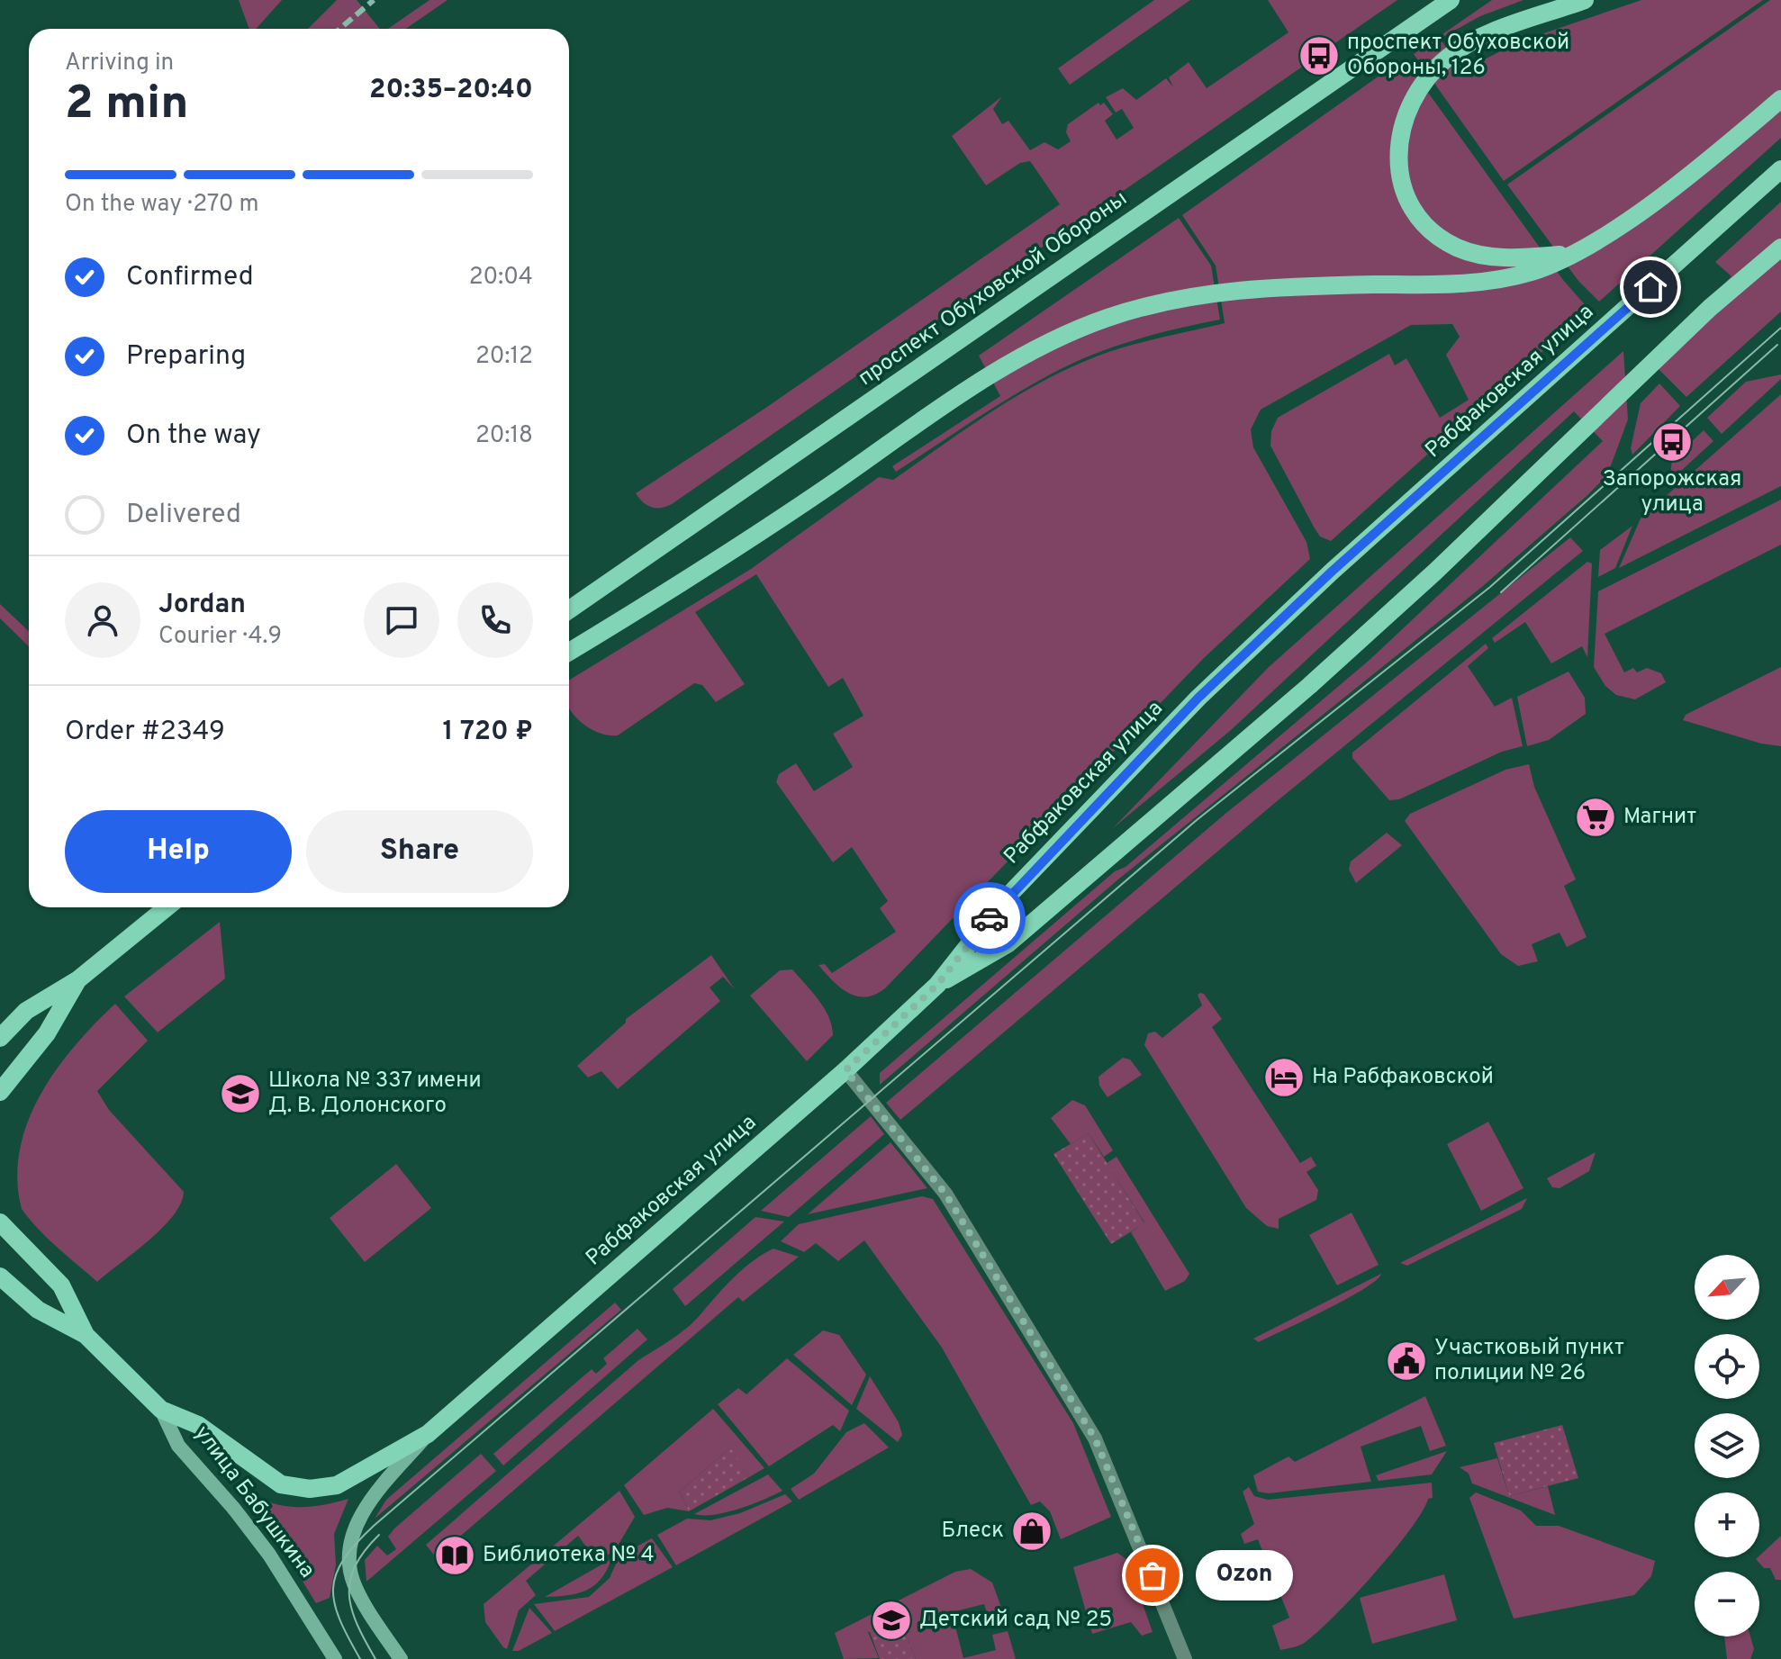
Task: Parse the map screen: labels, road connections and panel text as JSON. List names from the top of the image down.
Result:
{
  "streets": {
    "main road": ["проспект Обуховской Обороны", "Рабфаковская улица", "улица Бабушкина"]
  },
  "crossings": [
    ["Рабфаковская улица", "улица Бабушкина"]
  ],
  "places": {
    "bus stop": ["проспект Обуховской Обороны, 126", "Запорожская улица"],
    "supermarket": ["Магнит"],
    "hotel": ["На Рабфаковской"],
    "school or university": ["Школа № 337 имени Д. В. Долонского", "Детский сад № 25"],
    "public building": ["Участковый пункт полиции № 26"],
    "shop": ["Блеск"],
    "library": ["Библиотека № 4"],
    "other": ["Ozon"]
  },
  "north": "bottom left",
  "page": {
    "heading": ["2 min", "Arriving in", "20:35–20:40"],
    "panel": [
      "Jordan",
      "Courier · 4.9",
      "Order #2349",
      "1 720 ₽"
    ],
    "bar": "On the way · 270 m",
    "list": [
      ["Confirmed", "20:04"],
      ["Preparing", "20:12"],
      ["On the way", "20:18"],
      "Delivered"
    ],
    "buttons": ["Help", "Share"],
    "map_buttons": ["+", "−"],
    "bubble": "Ozon"
  }
}
